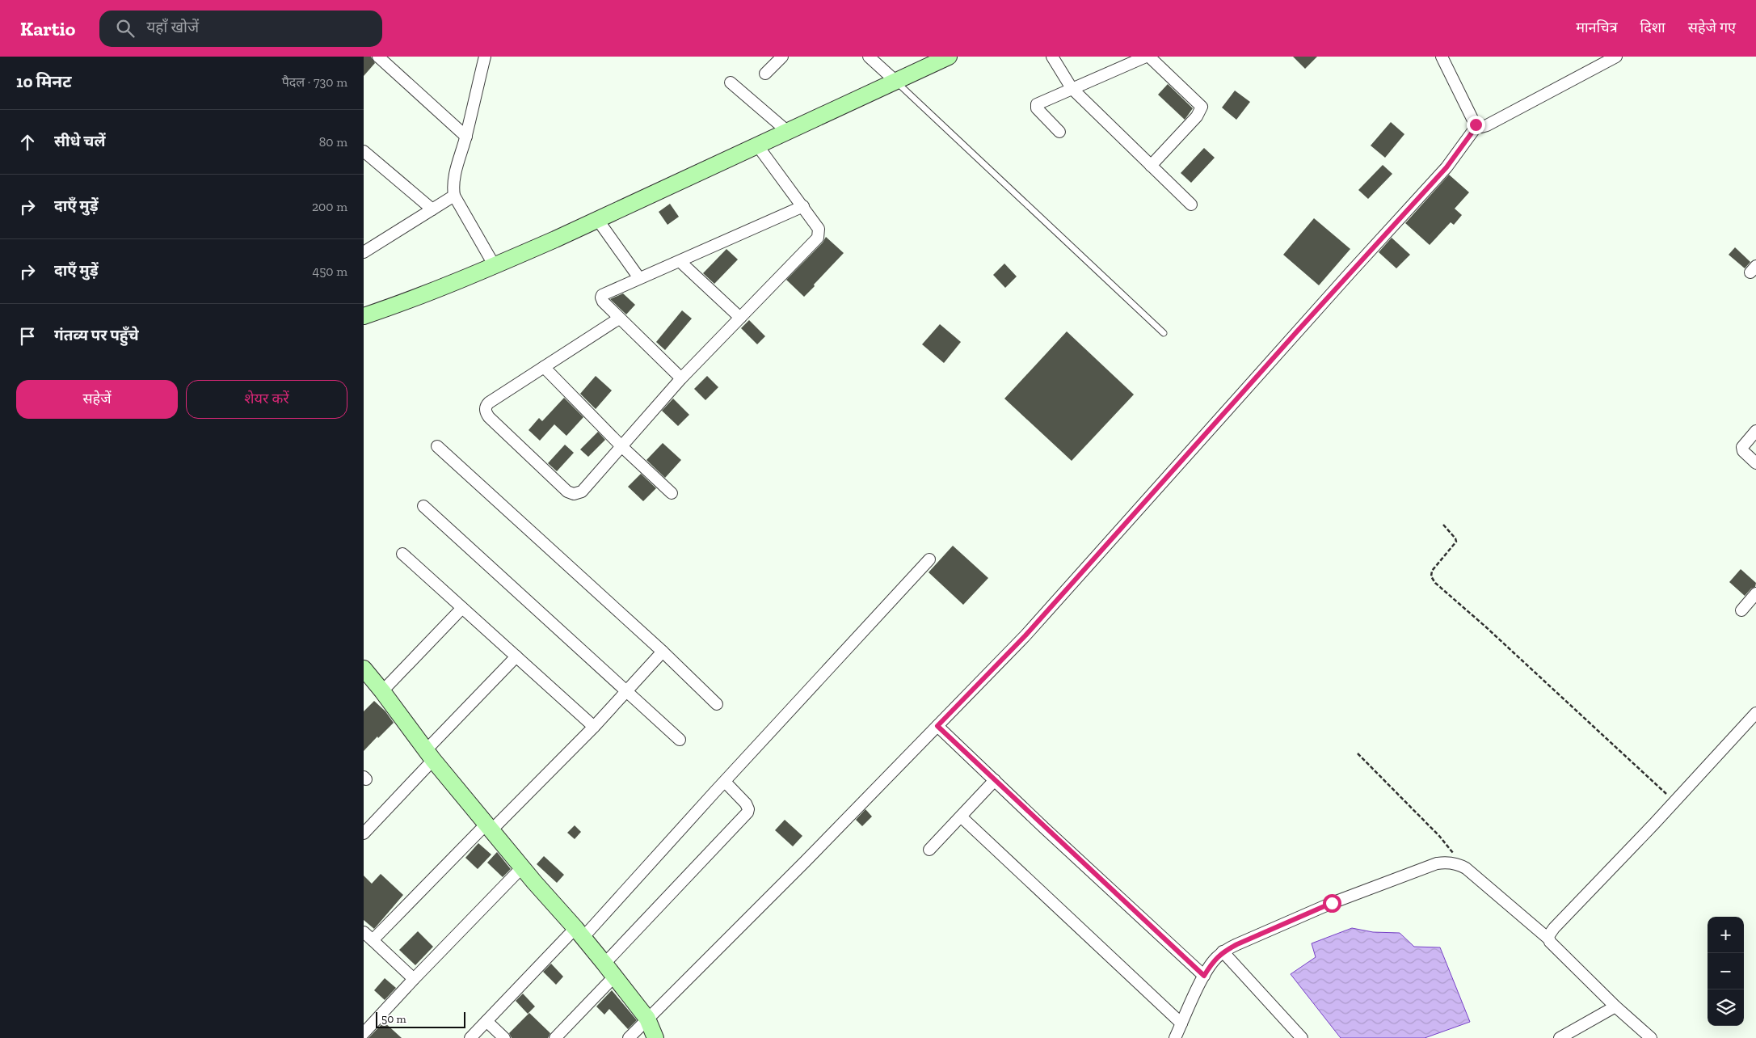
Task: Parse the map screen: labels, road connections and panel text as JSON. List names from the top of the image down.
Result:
{
  "scale_bar": "50 m",
  "page": {
    "header": "Kartio",
    "search": "यहाँ खोजें",
    "nav": ["मानचित्र", "दिशा", "सहेजे गए"],
    "heading": ["10 मिनट", "पैदल · 730 m"],
    "list": [
      ["सीधे चलें", "80 m"],
      ["दाएँ मुड़ें", "200 m"],
      ["दाएँ मुड़ें", "450 m"],
      "गंतव्य पर पहुँचे"
    ],
    "buttons": ["सहेजें", "शेयर करें"],
    "map_buttons": ["+", "−"],
    "scale": "50 m"
  }
}
